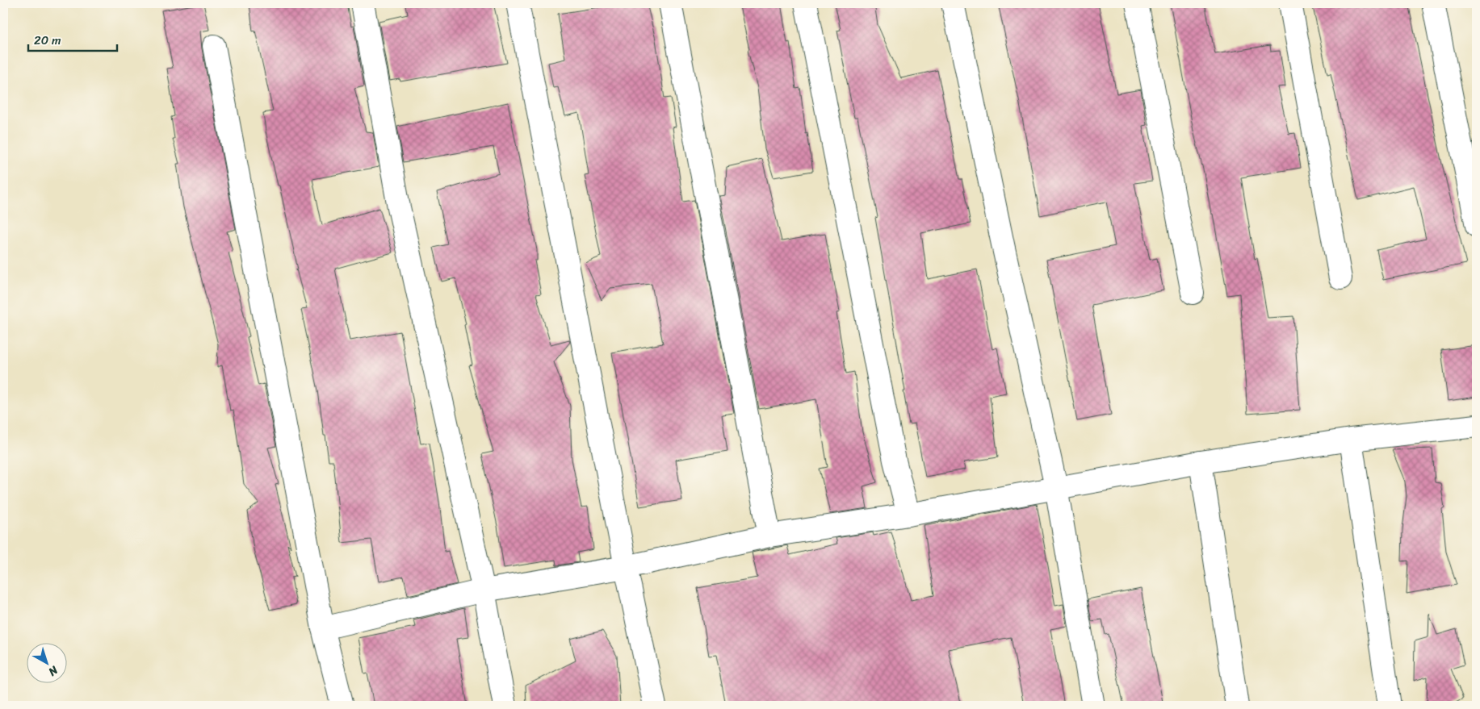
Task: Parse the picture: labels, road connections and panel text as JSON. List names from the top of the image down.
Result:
{
  "scale_bar": "20 m",
  "north": "bottom right"
}
